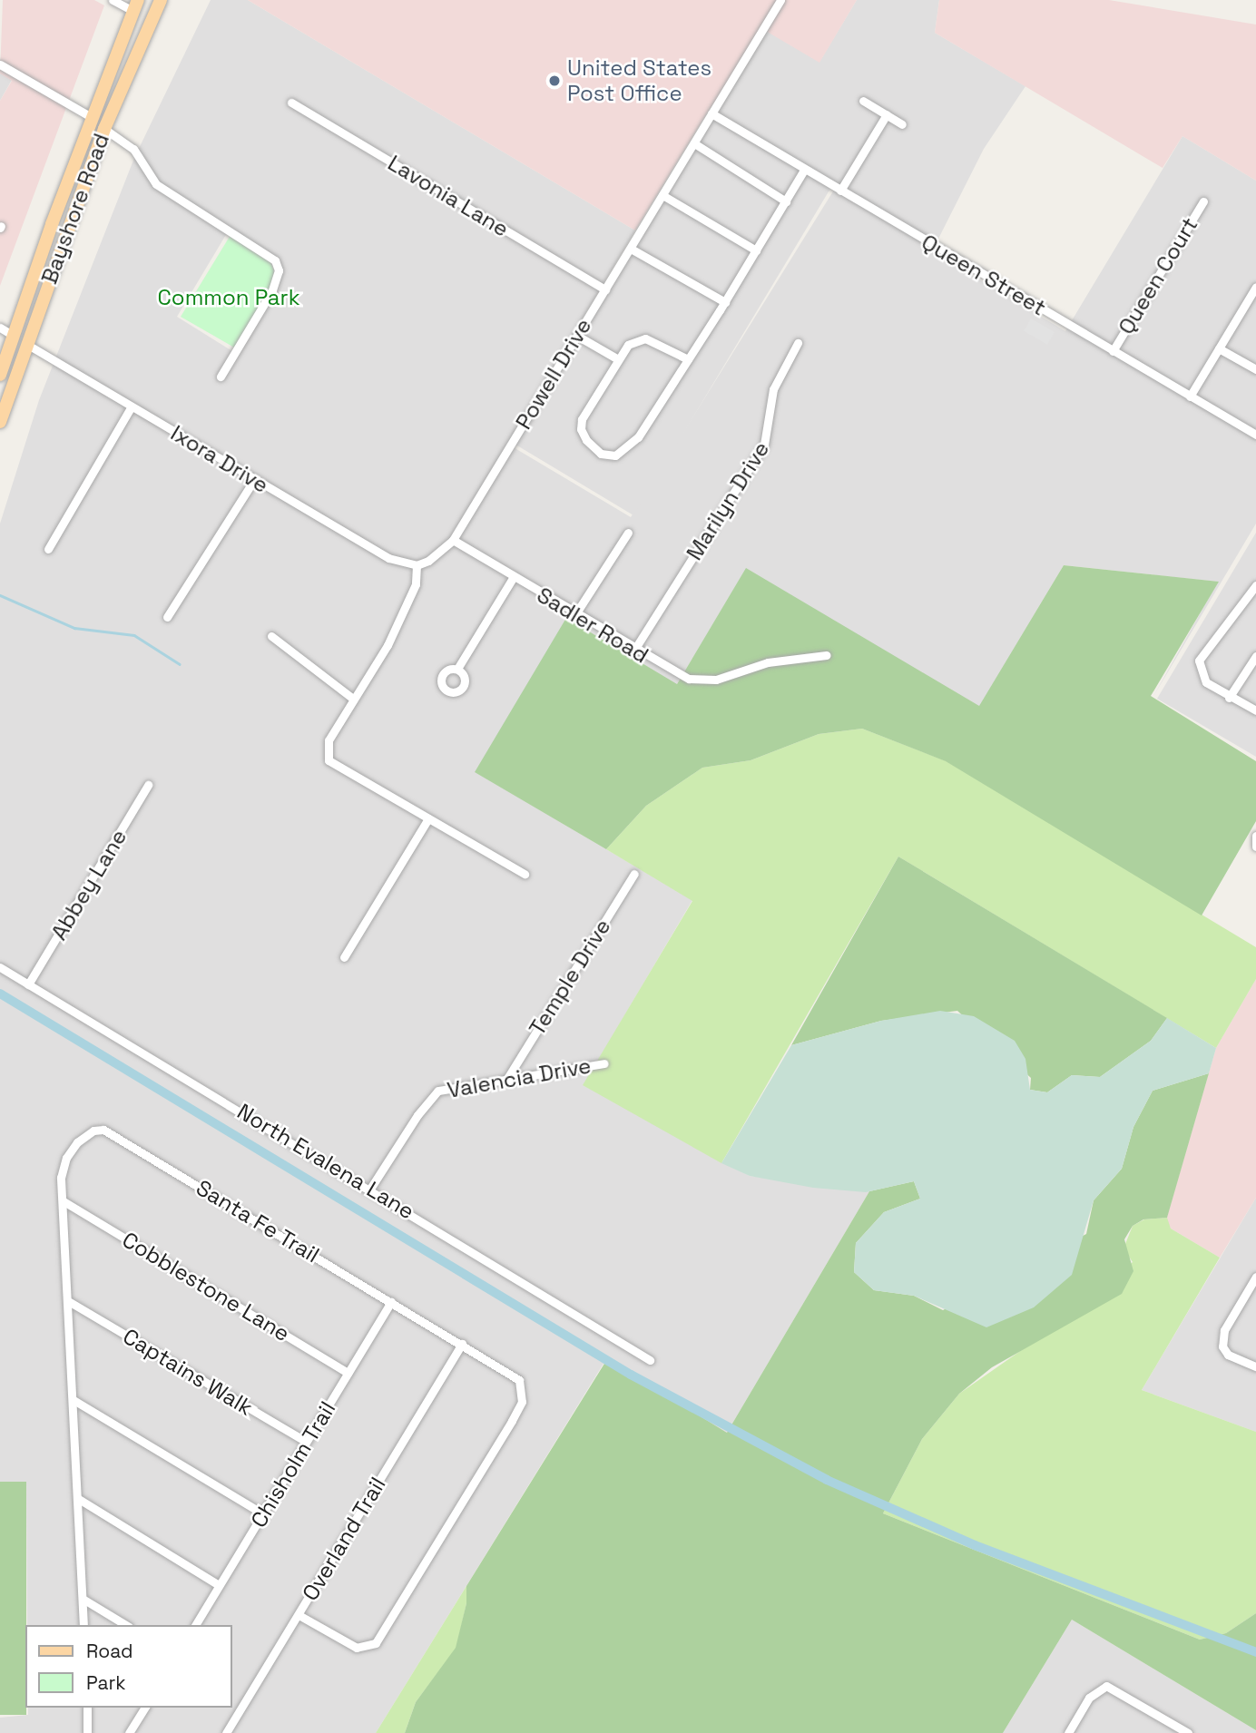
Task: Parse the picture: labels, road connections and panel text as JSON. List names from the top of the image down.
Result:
{
  "streets": {
    "main road": ["Bayshore Road"],
    "street": [
      "Lavonia Lane",
      "Queen Street",
      "Queen Court",
      "Powell Drive",
      "Ixora Drive",
      "Marilyn Drive",
      "Sadler Road",
      "Abbey Lane",
      "Temple Drive",
      "Valencia Drive",
      "North Evalena Lane",
      "Santa Fe Trail",
      "Cobblestone Lane",
      "Captains Walk",
      "Chisholm Trail",
      "Overland Trail"
    ]
  },
  "crossings": [
    ["Lavonia Lane", "Powell Drive"],
    ["Bayshore Road", "Ixora Drive"],
    ["Queen Street", "Queen Court"],
    ["Queen Street", "Powell Drive"],
    ["Powell Drive", "Ixora Drive"],
    ["Powell Drive", "Sadler Road"],
    ["Marilyn Drive", "Sadler Road"],
    ["Abbey Lane", "North Evalena Lane"],
    ["Temple Drive", "Valencia Drive"],
    ["Valencia Drive", "North Evalena Lane"],
    ["Santa Fe Trail", "Cobblestone Lane"],
    ["Santa Fe Trail", "Captains Walk"],
    ["Santa Fe Trail", "Chisholm Trail"],
    ["Santa Fe Trail", "Overland Trail"],
    ["Cobblestone Lane", "Chisholm Trail"],
    ["Captains Walk", "Chisholm Trail"]
  ],
  "parks": ["Common Park"],
  "places": ["United States Post Office"],
  "legend": ["Road", "Park"]
}
